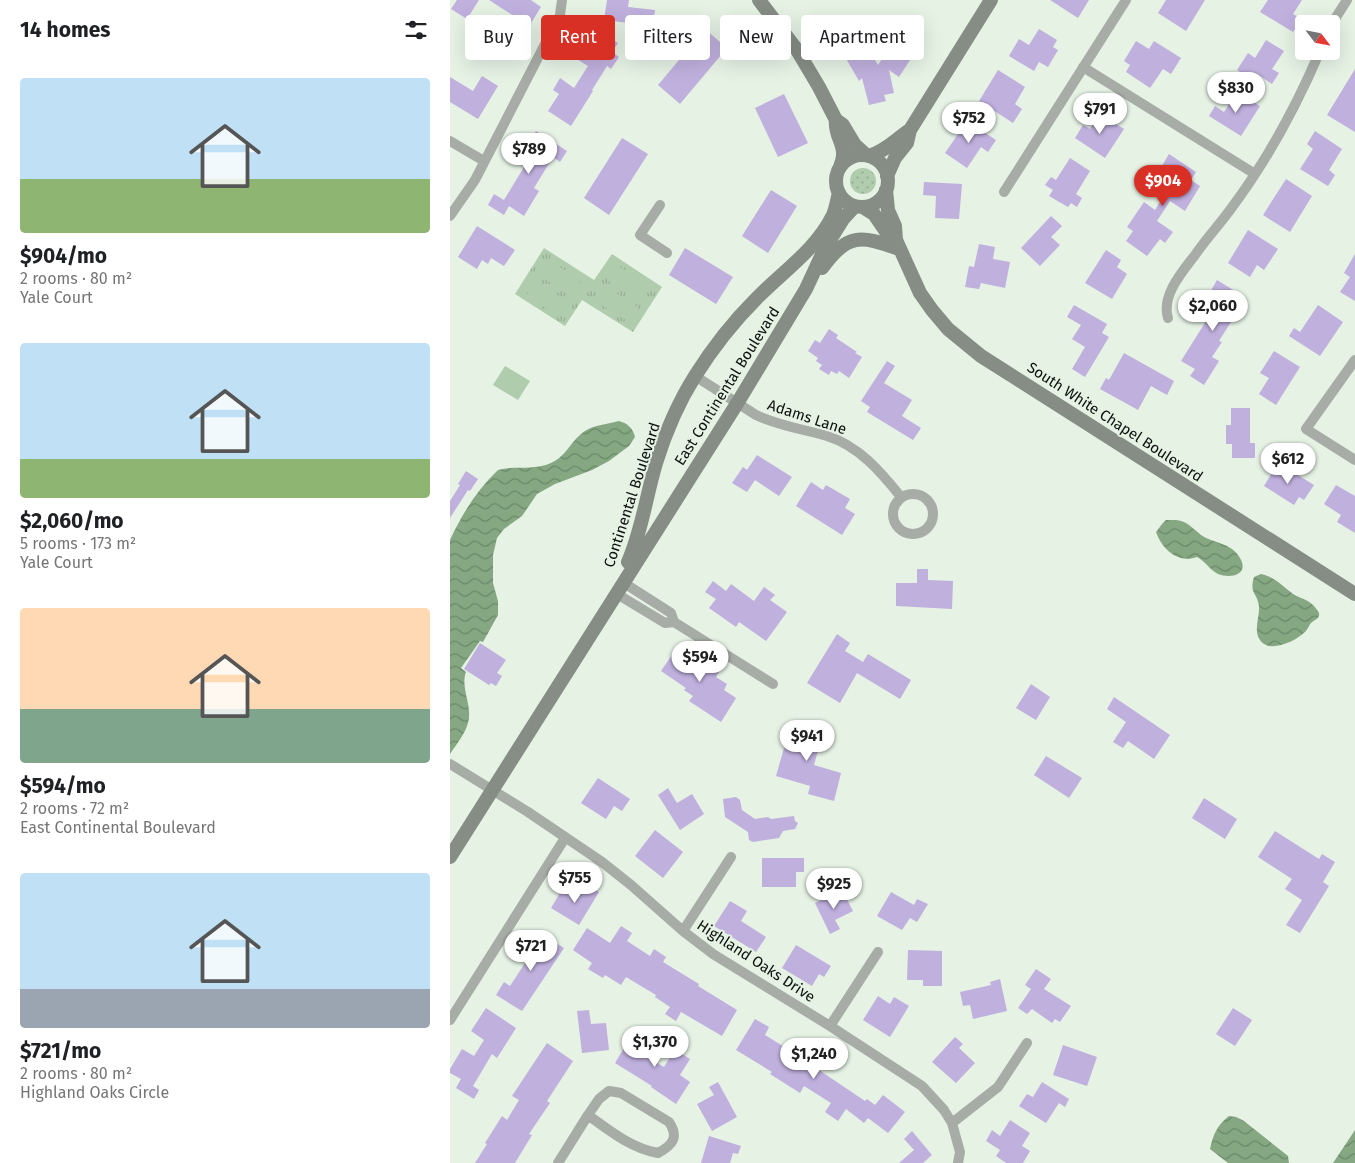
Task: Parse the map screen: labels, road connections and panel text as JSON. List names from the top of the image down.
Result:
{
  "streets": {
    "main road": ["East Continental Boulevard", "South White Chapel Boulevard", "Continental Boulevard"],
    "street": ["Adams Lane", "Highland Oaks Drive"]
  },
  "crossings": [
    ["East Continental Boulevard", "Adams Lane"],
    ["East Continental Boulevard", "South White Chapel Boulevard"],
    ["East Continental Boulevard", "Continental Boulevard"],
    ["East Continental Boulevard", "Highland Oaks Drive"],
    ["Adams Lane", "Continental Boulevard"],
    ["South White Chapel Boulevard", "Continental Boulevard"]
  ],
  "north": "bottom right",
  "page": {
    "heading": "14 homes",
    "chip": [
      "Buy",
      "Rent",
      "Filters",
      "New",
      "Apartment"
    ],
    "list": [
      {
        "name": "$904/mo",
        "note": "2 rooms · 80 m² · Yale Court"
      },
      {
        "name": "$2,060/mo",
        "note": "5 rooms · 173 m² · Yale Court"
      },
      {
        "name": "$594/mo",
        "note": "2 rooms · 72 m² · East Continental Boulevard"
      },
      {
        "name": "$721/mo",
        "note": "2 rooms · 80 m² · Highland Oaks Circle"
      }
    ],
    "price": [
      "$830",
      "$791",
      "$752",
      "$789",
      "$904",
      "$2,060",
      "$612",
      "$594",
      "$941",
      "$755",
      "$925",
      "$721",
      "$1,370",
      "$1,240"
    ]
  }
}
